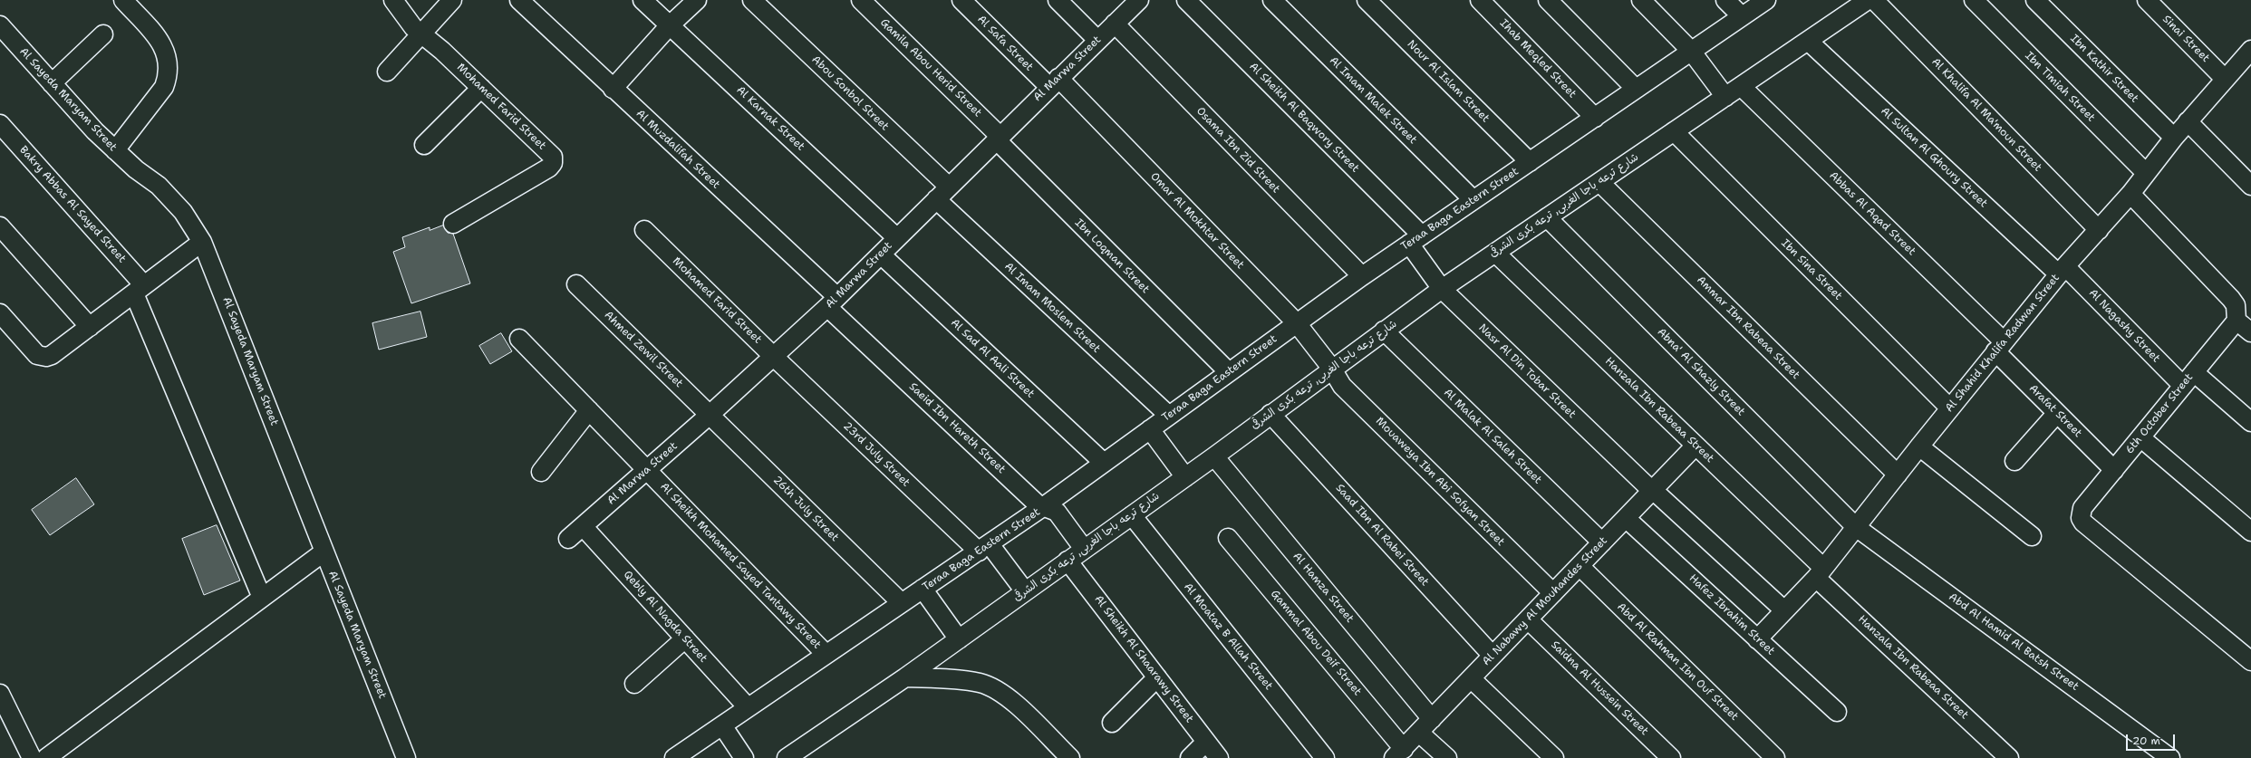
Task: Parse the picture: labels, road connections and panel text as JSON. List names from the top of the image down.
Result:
{
  "streets": {
    "street": [
      "Sinai Street",
      "Al Safa Street",
      "Ihab Meqled Street",
      "Gamila Abou Herid Street",
      "Al Marwa Street",
      "Ibn Kathir Street",
      "Nour Al Islam Street",
      "Ibn Timiah Street",
      "Abou Sonbol Street",
      "Al Sayeda Maryam Street",
      "Al Imam Malek Street",
      "Mohamed Farid Street",
      "Al Khalifa Al Ma'moun Street",
      "Al Sheikh Al Baqwory Street",
      "Al Karnak Street",
      "Al Muzdalifah Street",
      "Osama Ibn Zid Street",
      "Al Sultan Al Ghoury Street",
      "Bakry Abbas Al Sayed Street",
      "شارع ترعه باجا الغربى, ترعه بكرى الشرقى",
      "Teraa Baga Eastern Street",
      "Abbas Al Aqad Street",
      "Omar Al Mokhtar Street",
      "Ibn Loqman Street",
      "Ibn Sina Street",
      "Al Imam Moslem Street",
      "Al Nagashy Street",
      "Ammar Ibn Rabeaa Street",
      "Al Shahid Khalifa Radwan Street",
      "Ahmed Zewil Street",
      "Al Sad Al Aali Street",
      "Nasr Al Din Tobar Street",
      "Abna' Al Shazly Street",
      "Hanzala Ibn Rabeaa Street",
      "Arafat Street",
      "6th October Street",
      "Saeid Ibn Hareth Street",
      "Al Malak Al Saleh Street",
      "23rd July Street",
      "Mouaweya Ibn Abi Sofyan Street",
      "26th July Street",
      "Saad Ibn Al Rabei Street",
      "Al Sheikh Mohamed Sayed Tantawy Street",
      "Al Hamza Street",
      "Al Nabawy Al Mouhandes Street",
      "Hafez Ibrahim Street",
      "Qebly Al Nagda Street",
      "Al Moataz B Allah Street",
      "Abd Al Hamid Al Batsh Street",
      "Gammal Abou Deif Street",
      "Al Sheikh Al Shaarawy Street",
      "Abd Al Rahman Ibn Ouf Street",
      "Saidna Al Hussein Street"
    ]
  },
  "crossings": [
    ["Sinai Street", "Al Shahid Khalifa Radwan Street"],
    ["Al Safa Street", "Al Marwa Street"],
    ["Al Safa Street", "Omar Al Mokhtar Street"],
    ["Ihab Meqled Street", "Teraa Baga Eastern Street"],
    ["Gamila Abou Herid Street", "Al Marwa Street"],
    ["Gamila Abou Herid Street", "Ibn Loqman Street"],
    ["Al Marwa Street", "Abou Sonbol Street"],
    ["Al Marwa Street", "Mohamed Farid Street"],
    ["Al Marwa Street", "Al Karnak Street"],
    ["Al Marwa Street", "Al Muzdalifah Street"],
    ["Al Marwa Street", "Osama Ibn Zid Street"],
    ["Al Marwa Street", "Omar Al Mokhtar Street"],
    ["Al Marwa Street", "Ibn Loqman Street"],
    ["Al Marwa Street", "Al Imam Moslem Street"],
    ["Al Marwa Street", "Ahmed Zewil Street"],
    ["Al Marwa Street", "Al Sad Al Aali Street"],
    ["Al Marwa Street", "Saeid Ibn Hareth Street"],
    ["Al Marwa Street", "23rd July Street"],
    ["Al Marwa Street", "26th July Street"],
    ["Al Marwa Street", "Al Sheikh Mohamed Sayed Tantawy Street"],
    ["Al Marwa Street", "Qebly Al Nagda Street"],
    ["Ibn Kathir Street", "Al Shahid Khalifa Radwan Street"],
    ["Nour Al Islam Street", "Teraa Baga Eastern Street"],
    ["Ibn Timiah Street", "Al Shahid Khalifa Radwan Street"],
    ["Al Imam Malek Street", "Teraa Baga Eastern Street"],
    ["Mohamed Farid Street", "23rd July Street"],
    ["Al Khalifa Al Ma'moun Street", "Al Shahid Khalifa Radwan Street"],
    ["Al Sheikh Al Baqwory Street", "Teraa Baga Eastern Street"],
    ["Al Sheikh Al Baqwory Street", "Nasr Al Din Tobar Street"],
    ["Al Muzdalifah Street", "Saeid Ibn Hareth Street"],
    ["Osama Ibn Zid Street", "Teraa Baga Eastern Street"],
    ["Al Sultan Al Ghoury Street", "شارع ترعه باجا الغربى, ترعه بكرى الشرقى"],
    ["Al Sultan Al Ghoury Street", "Al Nagashy Street"],
    ["Al Sultan Al Ghoury Street", "Al Shahid Khalifa Radwan Street"],
    ["شارع ترعه باجا الغربى, ترعه بكرى الشرقى", "Abbas Al Aqad Street"],
    ["شارع ترعه باجا الغربى, ترعه بكرى الشرقى", "Omar Al Mokhtar Street"],
    ["شارع ترعه باجا الغربى, ترعه بكرى الشرقى", "Ibn Sina Street"],
    ["شارع ترعه باجا الغربى, ترعه بكرى الشرقى", "Ammar Ibn Rabeaa Street"],
    ["شارع ترعه باجا الغربى, ترعه بكرى الشرقى", "Nasr Al Din Tobar Street"],
    ["شارع ترعه باجا الغربى, ترعه بكرى الشرقى", "Abna' Al Shazly Street"],
    ["شارع ترعه باجا الغربى, ترعه بكرى الشرقى", "Hanzala Ibn Rabeaa Street"],
    ["شارع ترعه باجا الغربى, ترعه بكرى الشرقى", "Saeid Ibn Hareth Street"],
    ["شارع ترعه باجا الغربى, ترعه بكرى الشرقى", "Al Malak Al Saleh Street"],
    ["شارع ترعه باجا الغربى, ترعه بكرى الشرقى", "23rd July Street"],
    ["شارع ترعه باجا الغربى, ترعه بكرى الشرقى", "Mouaweya Ibn Abi Sofyan Street"],
    ["شارع ترعه باجا الغربى, ترعه بكرى الشرقى", "Saad Ibn Al Rabei Street"],
    ["شارع ترعه باجا الغربى, ترعه بكرى الشرقى", "Al Hamza Street"],
    ["شارع ترعه باجا الغربى, ترعه بكرى الشرقى", "Al Moataz B Allah Street"],
    ["شارع ترعه باجا الغربى, ترعه بكرى الشرقى", "Al Sheikh Al Shaarawy Street"],
    ["Teraa Baga Eastern Street", "Omar Al Mokhtar Street"],
    ["Teraa Baga Eastern Street", "Ibn Loqman Street"],
    ["Teraa Baga Eastern Street", "Al Imam Moslem Street"],
    ["Teraa Baga Eastern Street", "Al Sad Al Aali Street"],
    ["Teraa Baga Eastern Street", "Nasr Al Din Tobar Street"],
    ["Teraa Baga Eastern Street", "Saeid Ibn Hareth Street"],
    ["Teraa Baga Eastern Street", "23rd July Street"],
    ["Teraa Baga Eastern Street", "26th July Street"],
    ["Teraa Baga Eastern Street", "Al Sheikh Mohamed Sayed Tantawy Street"],
    ["Teraa Baga Eastern Street", "Qebly Al Nagda Street"],
    ["Abbas Al Aqad Street", "Al Shahid Khalifa Radwan Street"],
    ["Abbas Al Aqad Street", "Arafat Street"],
    ["Omar Al Mokhtar Street", "Mouaweya Ibn Abi Sofyan Street"],
    ["Ibn Sina Street", "Al Shahid Khalifa Radwan Street"],
    ["Al Nagashy Street", "Al Shahid Khalifa Radwan Street"],
    ["Al Nagashy Street", "6th October Street"],
    ["Ammar Ibn Rabeaa Street", "Al Shahid Khalifa Radwan Street"],
    ["Al Shahid Khalifa Radwan Street", "Nasr Al Din Tobar Street"],
    ["Al Shahid Khalifa Radwan Street", "Abna' Al Shazly Street"],
    ["Al Shahid Khalifa Radwan Street", "Hanzala Ibn Rabeaa Street"],
    ["Al Shahid Khalifa Radwan Street", "Arafat Street"],
    ["Al Shahid Khalifa Radwan Street", "Hafez Ibrahim Street"],
    ["Al Shahid Khalifa Radwan Street", "Abd Al Hamid Al Batsh Street"],
    ["Ahmed Zewil Street", "26th July Street"],
    ["Nasr Al Din Tobar Street", "Al Nabawy Al Mouhandes Street"],
    ["Abna' Al Shazly Street", "Abd Al Hamid Al Batsh Street"],
    ["Hanzala Ibn Rabeaa Street", "Al Nabawy Al Mouhandes Street"],
    ["Arafat Street", "6th October Street"],
    ["Al Malak Al Saleh Street", "Al Nabawy Al Mouhandes Street"],
    ["Mouaweya Ibn Abi Sofyan Street", "Al Nabawy Al Mouhandes Street"],
    ["Saad Ibn Al Rabei Street", "Al Nabawy Al Mouhandes Street"],
    ["Al Hamza Street", "Al Nabawy Al Mouhandes Street"],
    ["Al Nabawy Al Mouhandes Street", "Hafez Ibrahim Street"],
    ["Al Nabawy Al Mouhandes Street", "Gammal Abou Deif Street"],
    ["Al Nabawy Al Mouhandes Street", "Abd Al Rahman Ibn Ouf Street"],
    ["Al Nabawy Al Mouhandes Street", "Saidna Al Hussein Street"]
  ],
  "scale_bar": "20 m"
}
